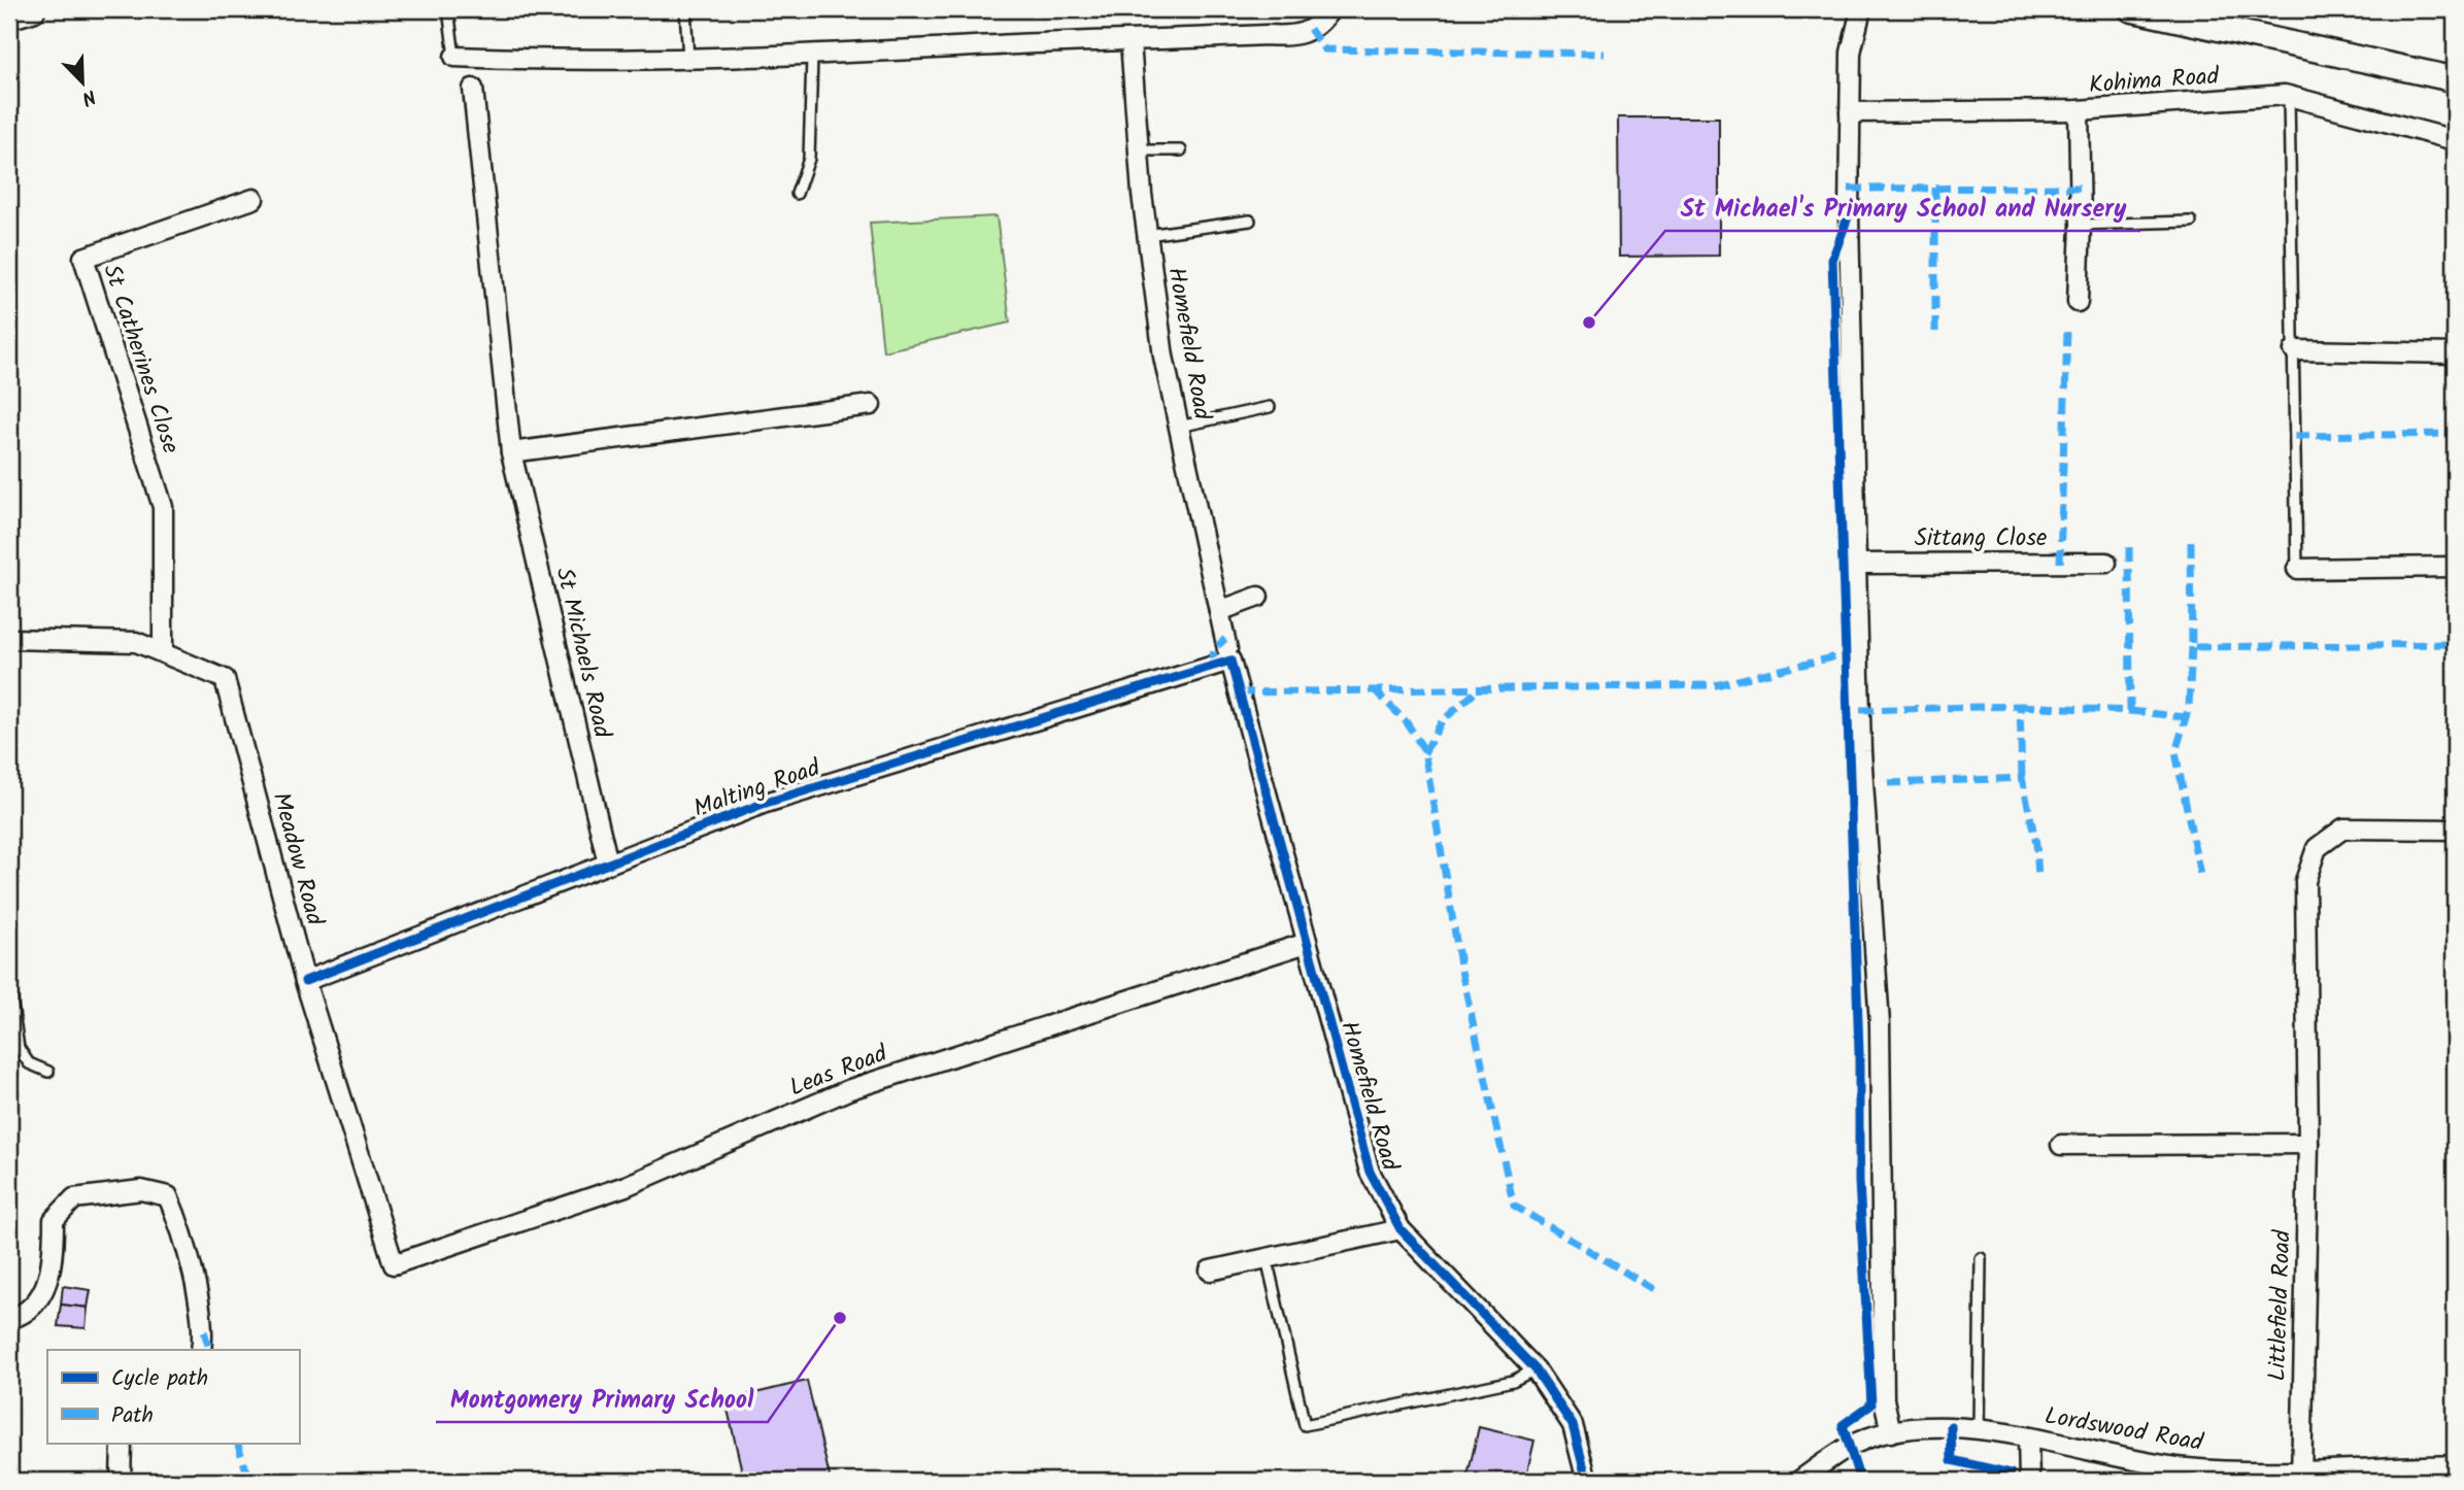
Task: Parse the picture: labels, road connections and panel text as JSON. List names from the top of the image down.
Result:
{
  "streets": {
    "street": [
      "Kohima Road",
      "Homefield Road",
      "St Catherines Close",
      "Sittang Close",
      "St Michaels Road",
      "Malting Road",
      "Meadow Road",
      "Leas Road",
      "Littlefield Road",
      "Lordswood Road"
    ]
  },
  "crossings": [
    ["Homefield Road", "Malting Road"],
    ["Homefield Road", "Leas Road"],
    ["St Catherines Close", "Meadow Road"],
    ["St Michaels Road", "Malting Road"],
    ["Malting Road", "Meadow Road"],
    ["Meadow Road", "Leas Road"],
    ["Littlefield Road", "Lordswood Road"]
  ],
  "places": ["St Michael's Primary School and Nursery", "Montgomery Primary School"],
  "legend": ["Cycle path", "Path"],
  "north": "bottom right"
}
